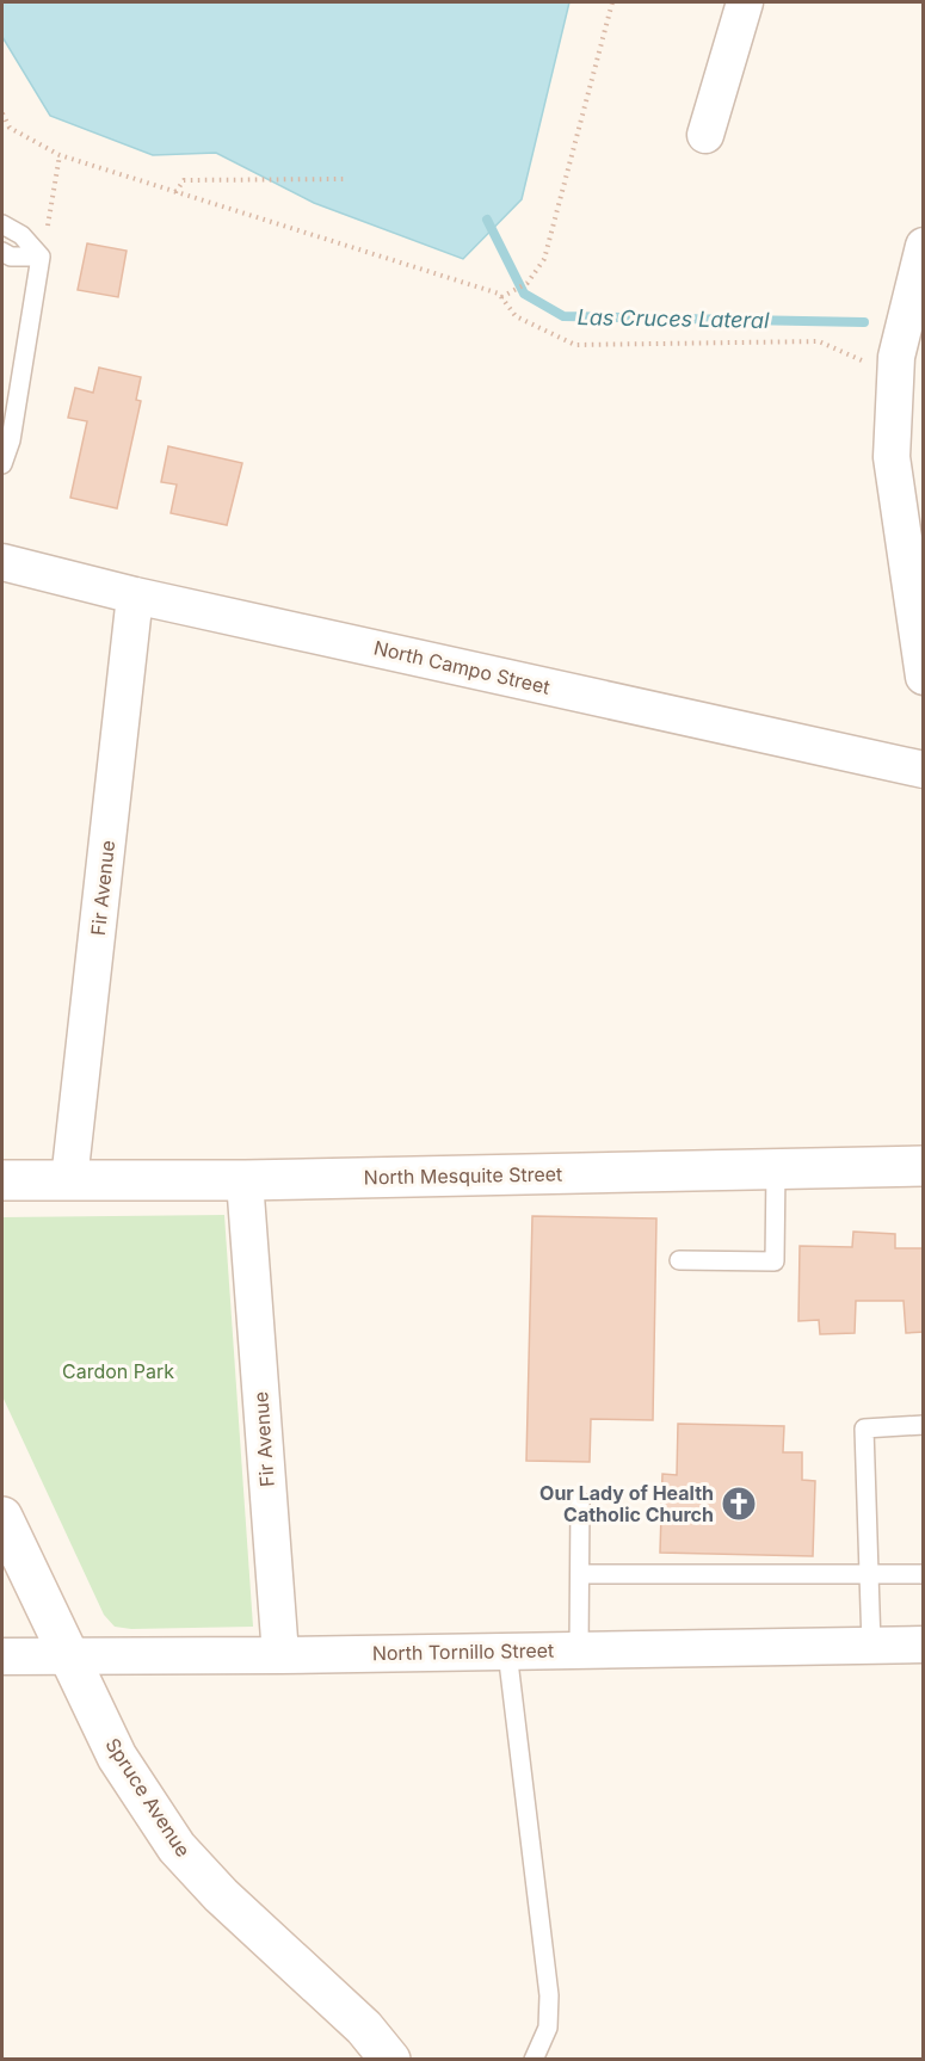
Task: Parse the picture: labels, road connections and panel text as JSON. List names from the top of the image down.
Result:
{
  "streets": {
    "street": [
      "North Campo Street",
      "Fir Avenue",
      "North Mesquite Street",
      "North Tornillo Street",
      "Spruce Avenue"
    ]
  },
  "crossings": [
    ["North Campo Street", "Fir Avenue"],
    ["Fir Avenue", "North Mesquite Street"],
    ["Fir Avenue", "North Tornillo Street"],
    ["North Tornillo Street", "Spruce Avenue"]
  ],
  "water": ["Las Cruces Lateral"],
  "parks": ["Cardon Park"],
  "places": {
    "church": ["Our Lady of Health Catholic Church"]
  }
}
